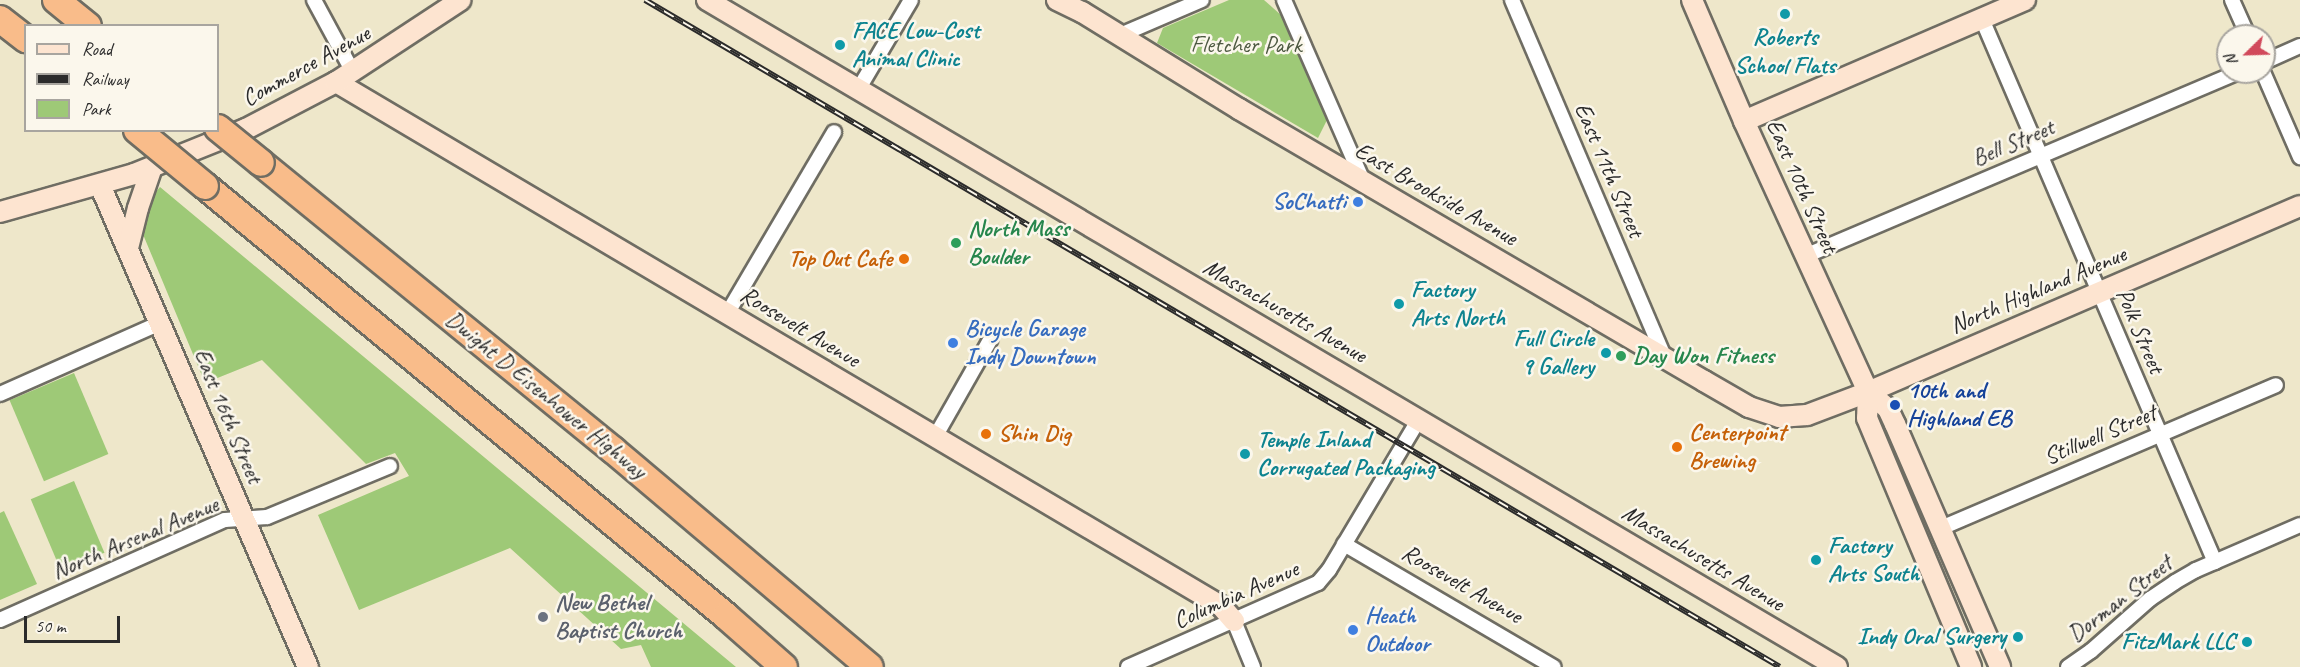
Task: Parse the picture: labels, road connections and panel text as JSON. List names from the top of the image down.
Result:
{
  "streets": {
    "highway": ["Dwight D Eisenhower Highway"],
    "street": [
      "Commerce Avenue",
      "Bell Street",
      "East 11th Street",
      "East 10th Street",
      "East Brookside Avenue",
      "North Highland Avenue",
      "Massachusetts Avenue",
      "Roosevelt Avenue",
      "Polk Street",
      "East 16th Street",
      "Stillwell Street",
      "North Arsenal Avenue",
      "Columbia Avenue",
      "Dorman Street"
    ]
  },
  "crossings": [
    ["Commerce Avenue", "Roosevelt Avenue"],
    ["Commerce Avenue", "East 16th Street"],
    ["Bell Street", "East 10th Street"],
    ["Bell Street", "Polk Street"],
    ["East 11th Street", "East Brookside Avenue"],
    ["East 10th Street", "North Highland Avenue"],
    ["East 10th Street", "Stillwell Street"],
    ["East Brookside Avenue", "North Highland Avenue"],
    ["North Highland Avenue", "Polk Street"],
    ["Massachusetts Avenue", "Columbia Avenue"],
    ["Roosevelt Avenue", "Columbia Avenue"],
    ["Polk Street", "Stillwell Street"],
    ["Polk Street", "Dorman Street"],
    ["East 16th Street", "North Arsenal Avenue"]
  ],
  "parks": ["Fletcher Park"],
  "places": [
    "Roberts School Flats",
    "FACE Low-Cost Animal Clinic",
    "SoChatti",
    "North Mass Boulder",
    "Top Out Cafe",
    "Factory Arts North",
    "Bicycle Garage Indy Downtown",
    "Full Circle 9 Gallery",
    "Day Won Fitness",
    "10th and Highland EB",
    "Shin Dig",
    "Centerpoint Brewing",
    "Temple Inland Corrugated Packaging",
    "Factory Arts South",
    "New Bethel Baptist Church",
    "Heath Outdoor",
    "Indy Oral Surgery",
    "FitzMark LLC"
  ],
  "legend": ["Road", "Railway", "Park"],
  "scale_bar": "50 m",
  "north": "bottom left"
}
